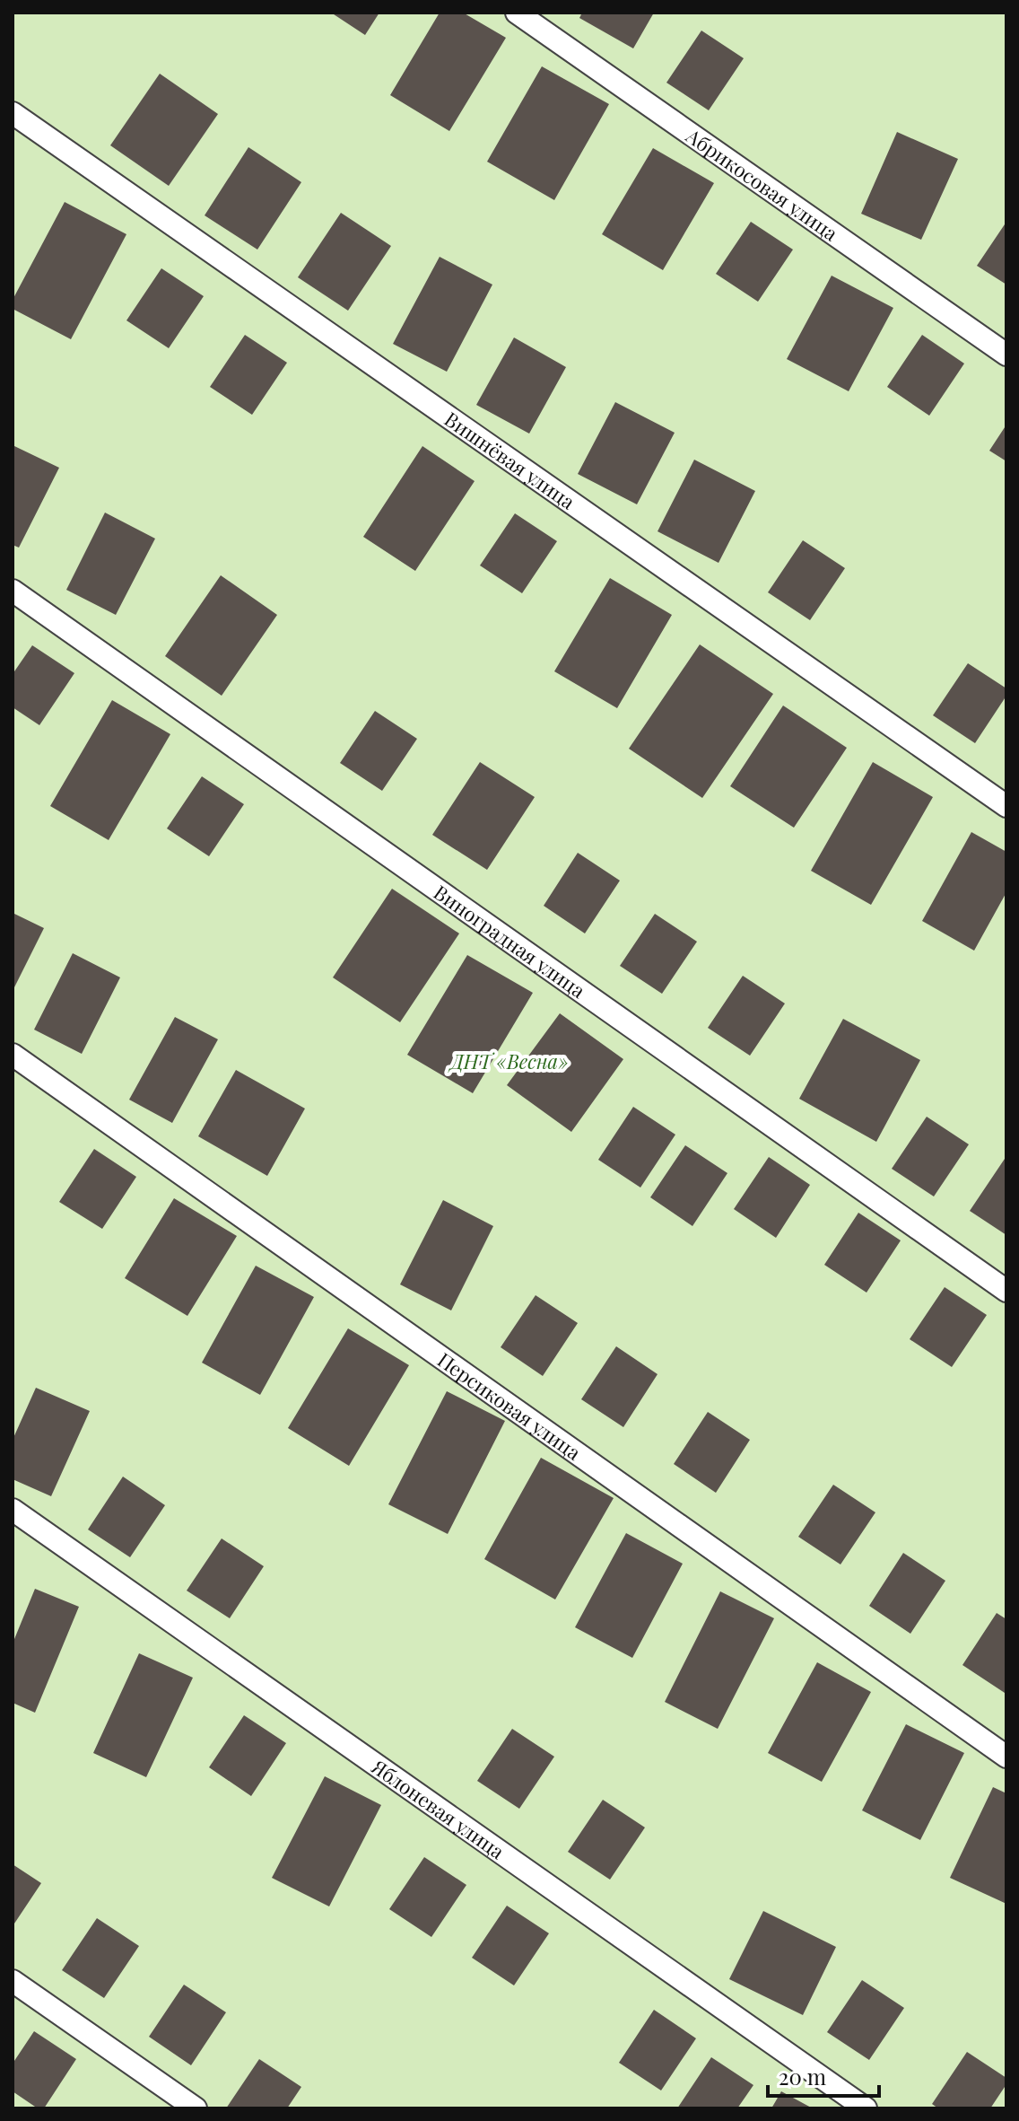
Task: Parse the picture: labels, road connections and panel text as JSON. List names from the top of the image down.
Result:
{
  "streets": {
    "lane": [
      "Абрикосовая улица",
      "Вишнёвая улица",
      "Виноградная улица",
      "Персиковая улица",
      "Яблоневая улица"
    ]
  },
  "parks": ["ДНТ «Весна»"],
  "scale_bar": "20 m"
}
